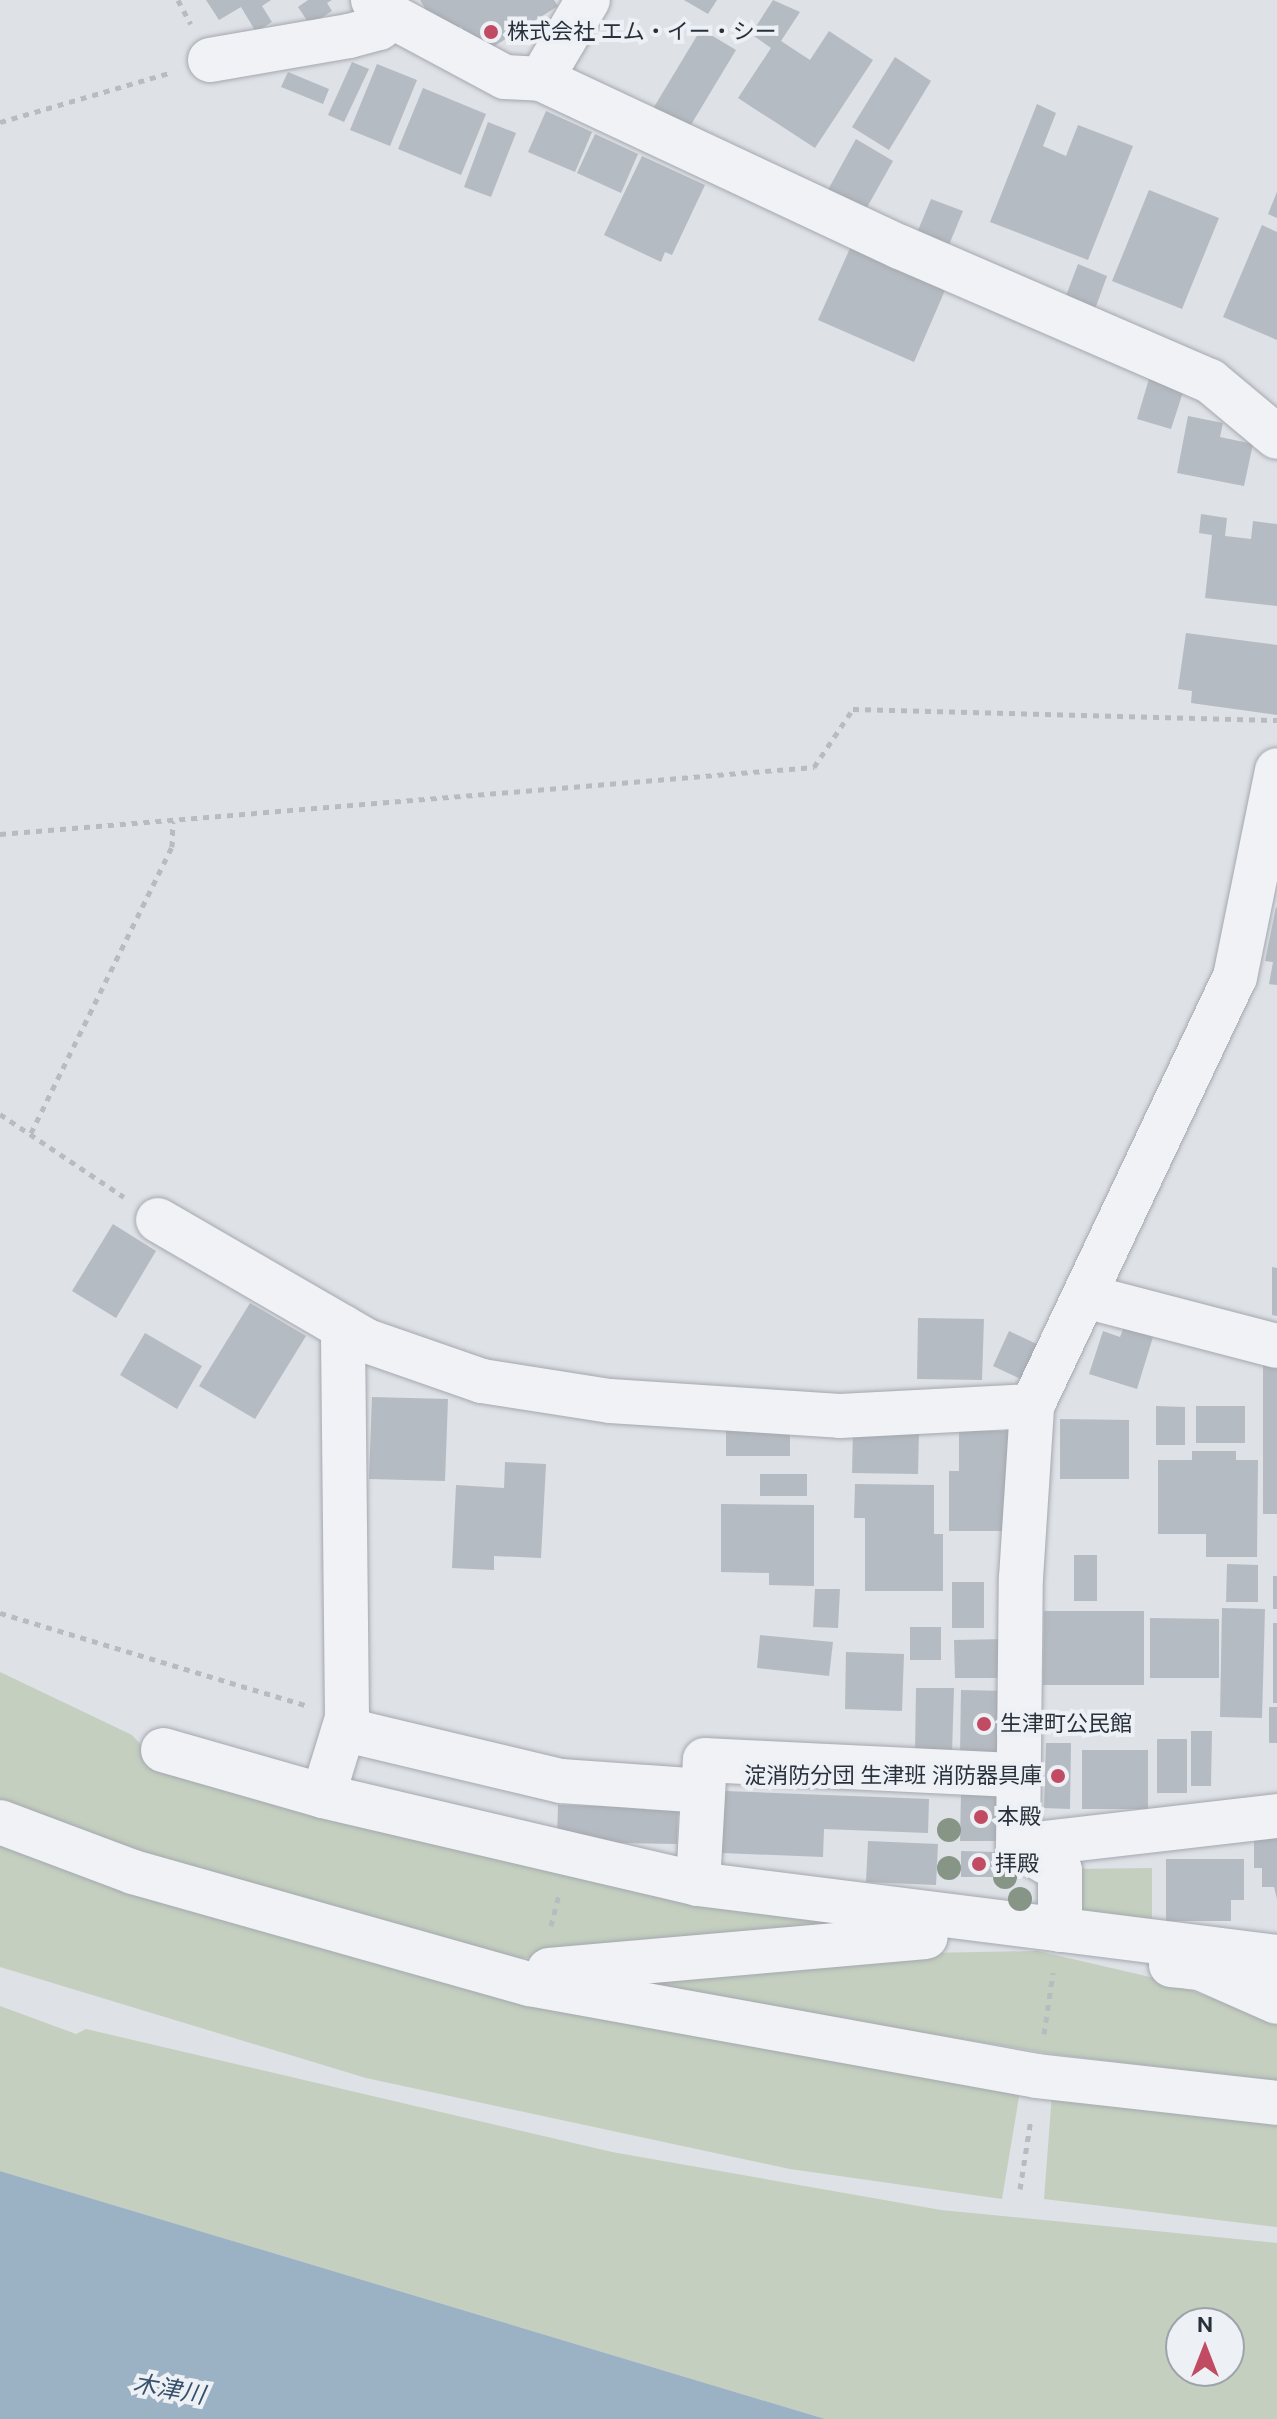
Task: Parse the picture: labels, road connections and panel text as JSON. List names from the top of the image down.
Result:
{
  "water": ["木津川"],
  "places": [
    "株式会社 エム・イー・シー",
    "生津町公民館",
    "淀消防分団 生津班 消防器具庫",
    "本殿",
    "拝殿"
  ],
  "north": "top"
}
